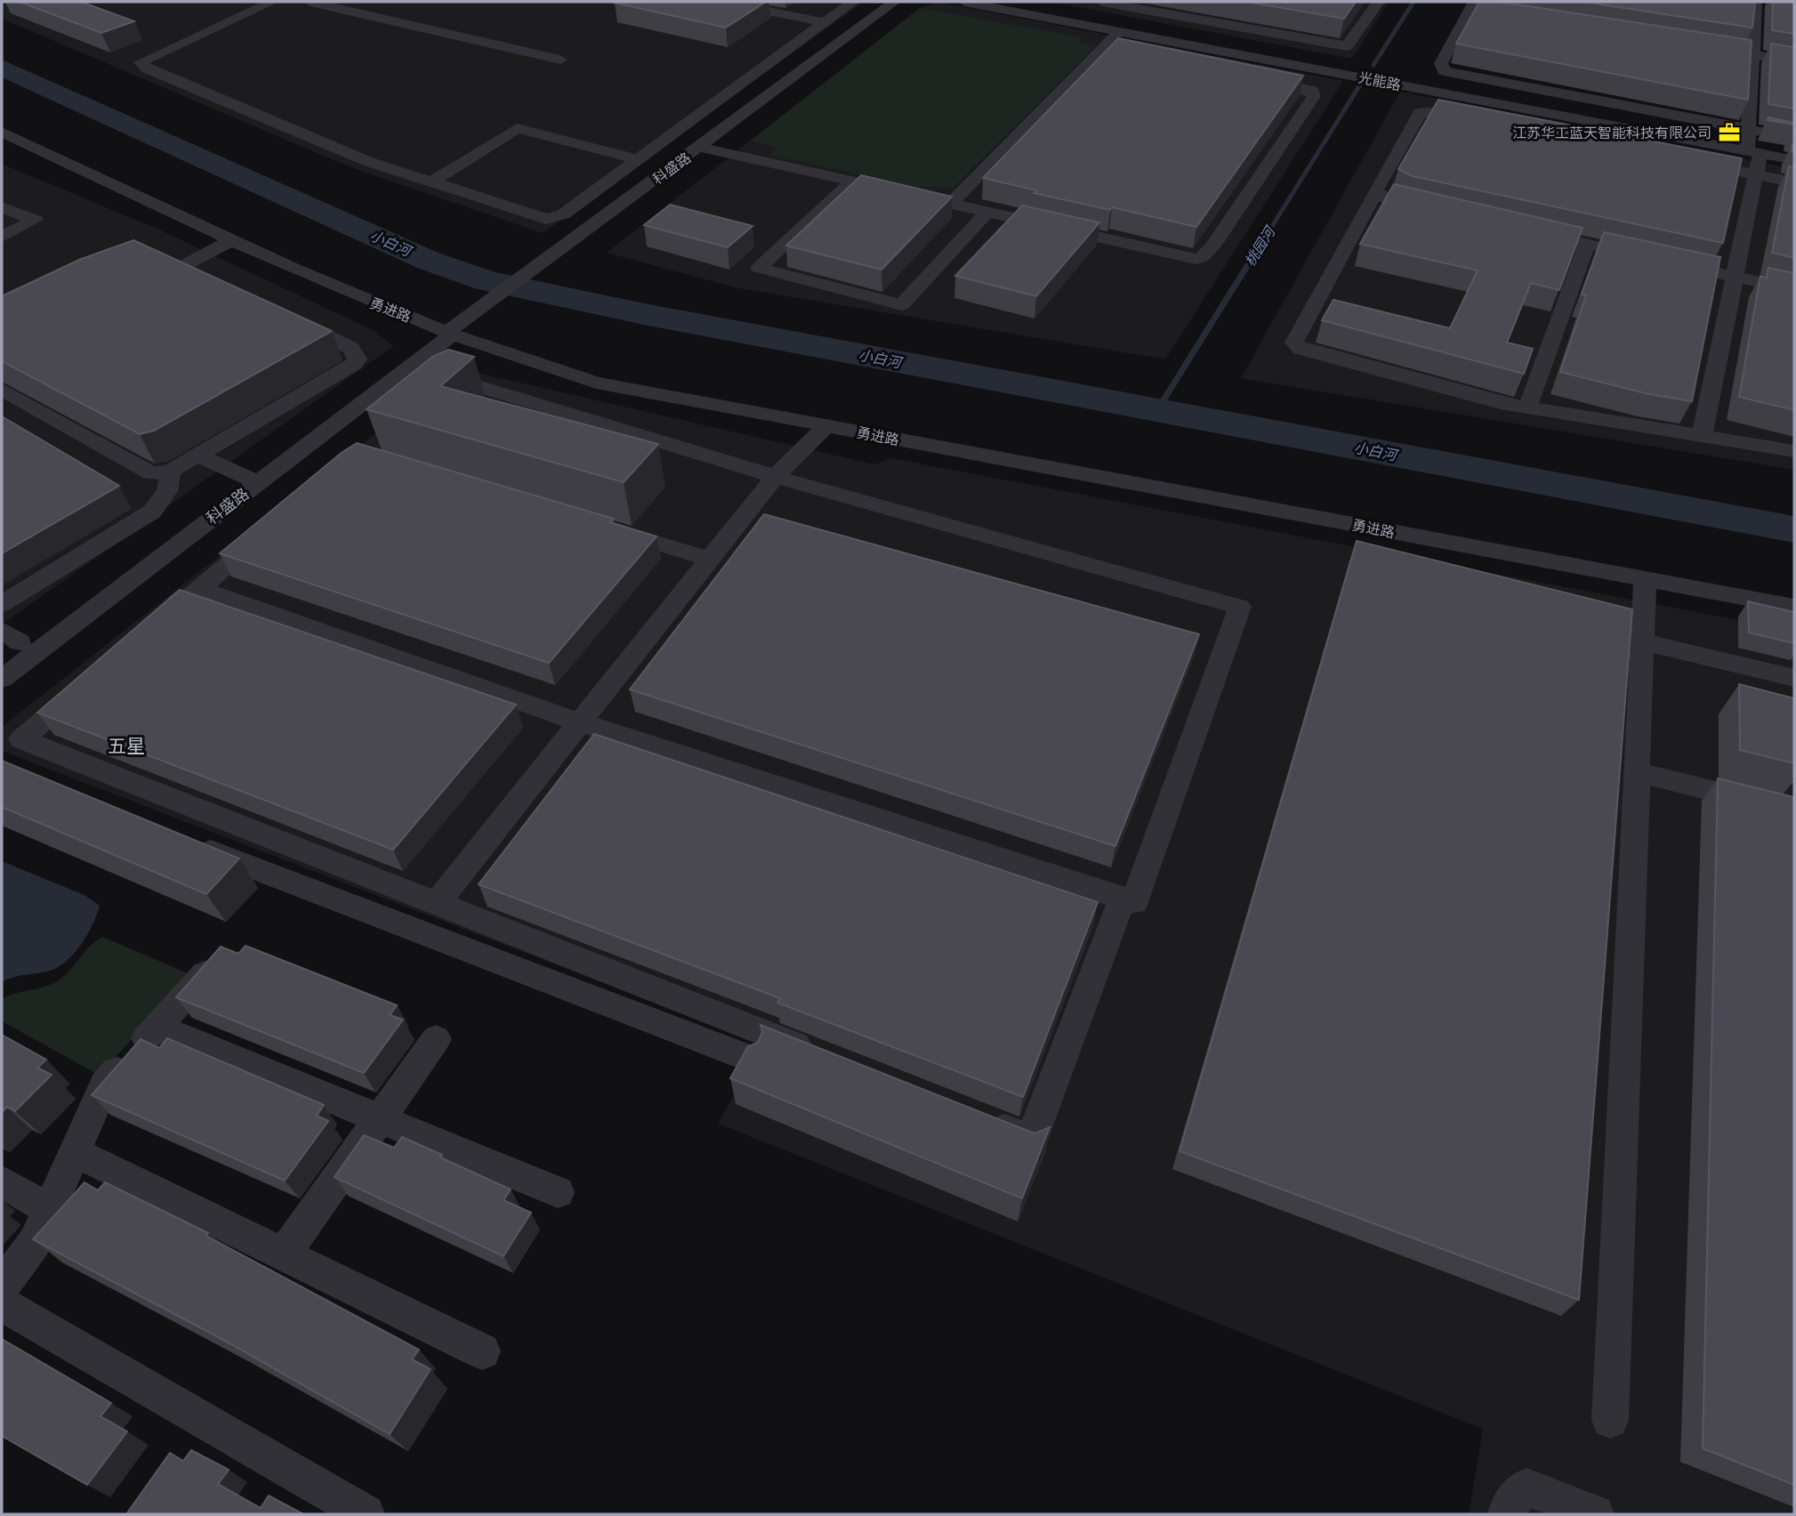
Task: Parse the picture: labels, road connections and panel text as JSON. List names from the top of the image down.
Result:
{
  "streets": {
    "street": ["光能路", "科盛路", "勇进路"]
  },
  "crossings": [
    ["科盛路", "勇进路"]
  ],
  "districts": ["五星"],
  "water": ["小白河", "桃园河"],
  "places": {
    "office": ["江苏华工蓝天智能科技有限公司"]
  }
}
